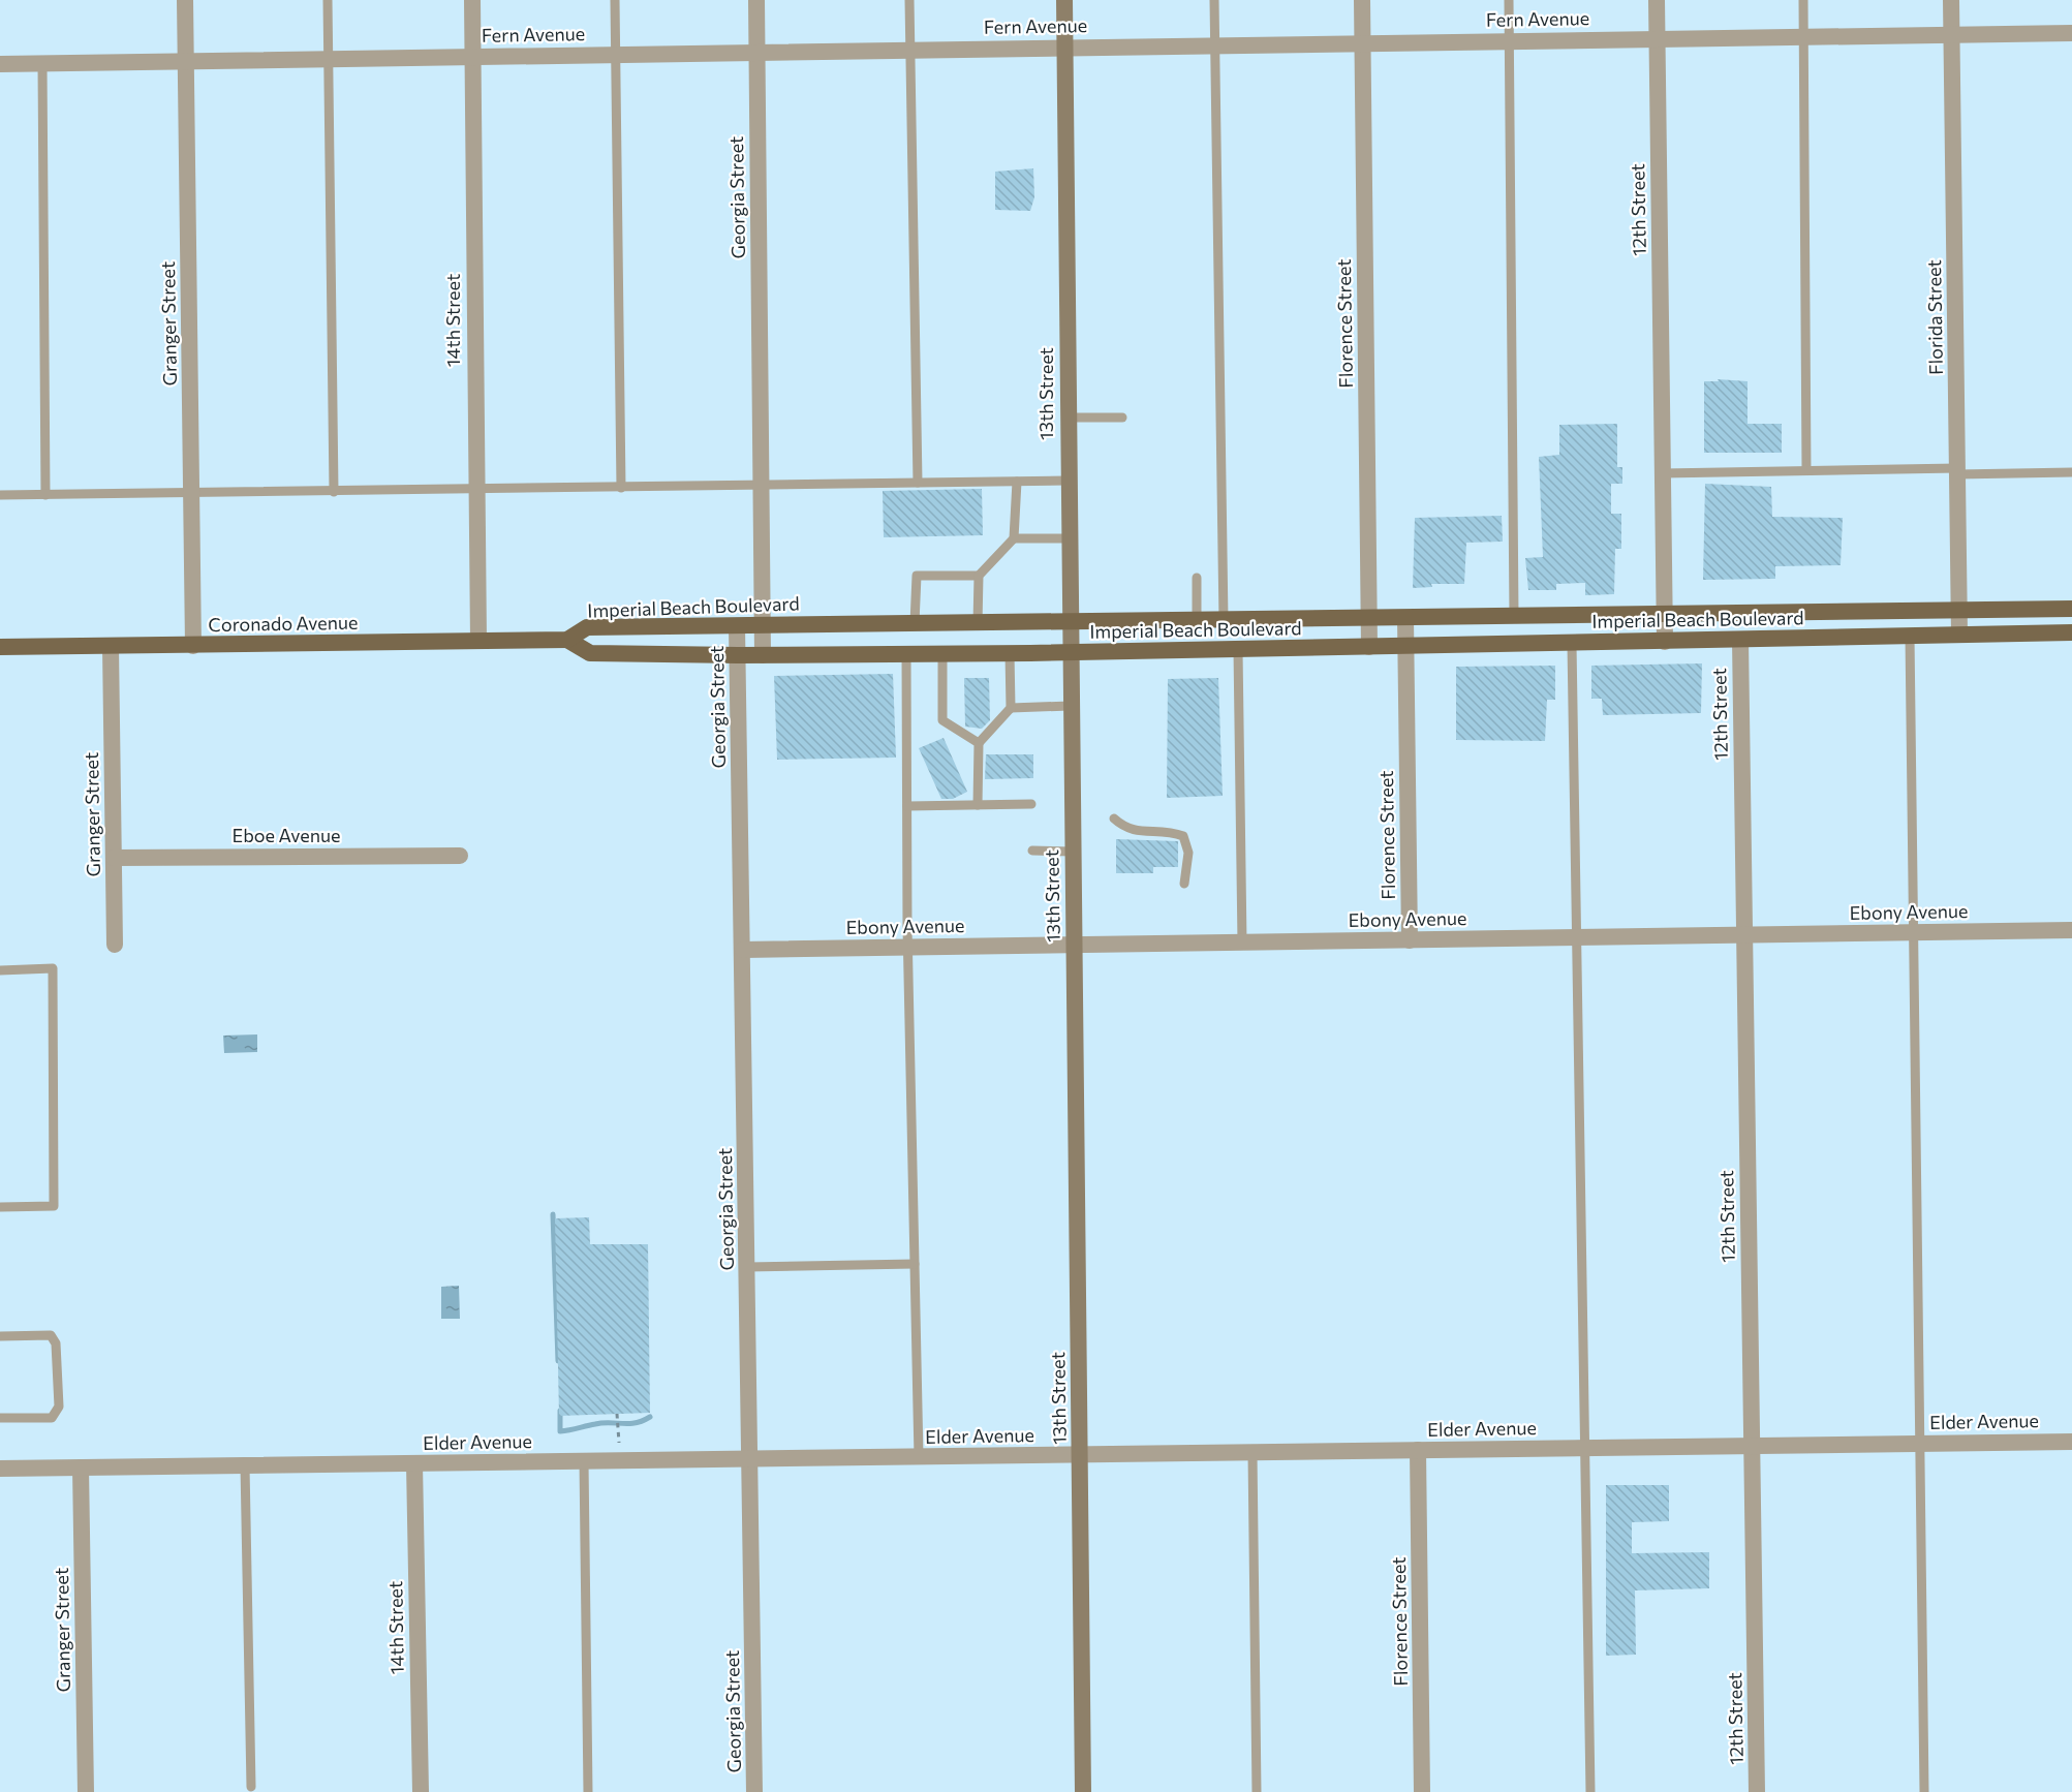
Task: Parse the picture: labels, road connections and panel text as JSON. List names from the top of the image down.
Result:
{
  "streets": {
    "main road": ["13th Street", "Imperial Beach Boulevard", "Coronado Avenue"],
    "street": [
      "Fern Avenue",
      "Georgia Street",
      "12th Street",
      "Florida Street",
      "14th Street",
      "Granger Street",
      "Florence Street",
      "Eboe Avenue",
      "Ebony Avenue",
      "Elder Avenue"
    ]
  },
  "crossings": [
    ["Fern Avenue", "Georgia Street"],
    ["Fern Avenue", "12th Street"],
    ["Fern Avenue", "Florida Street"],
    ["Fern Avenue", "14th Street"],
    ["Fern Avenue", "Granger Street"],
    ["Fern Avenue", "Florence Street"],
    ["Fern Avenue", "13th Street"],
    ["Georgia Street", "Imperial Beach Boulevard"],
    ["Georgia Street", "Ebony Avenue"],
    ["Georgia Street", "Elder Avenue"],
    ["12th Street", "Imperial Beach Boulevard"],
    ["12th Street", "Ebony Avenue"],
    ["12th Street", "Elder Avenue"],
    ["Florida Street", "Imperial Beach Boulevard"],
    ["14th Street", "Coronado Avenue"],
    ["14th Street", "Elder Avenue"],
    ["Granger Street", "Coronado Avenue"],
    ["Granger Street", "Eboe Avenue"],
    ["Granger Street", "Elder Avenue"],
    ["Florence Street", "Imperial Beach Boulevard"],
    ["Florence Street", "Ebony Avenue"],
    ["Florence Street", "Elder Avenue"],
    ["13th Street", "Imperial Beach Boulevard"],
    ["13th Street", "Ebony Avenue"],
    ["13th Street", "Elder Avenue"],
    ["Imperial Beach Boulevard", "Coronado Avenue"]
  ]
}
